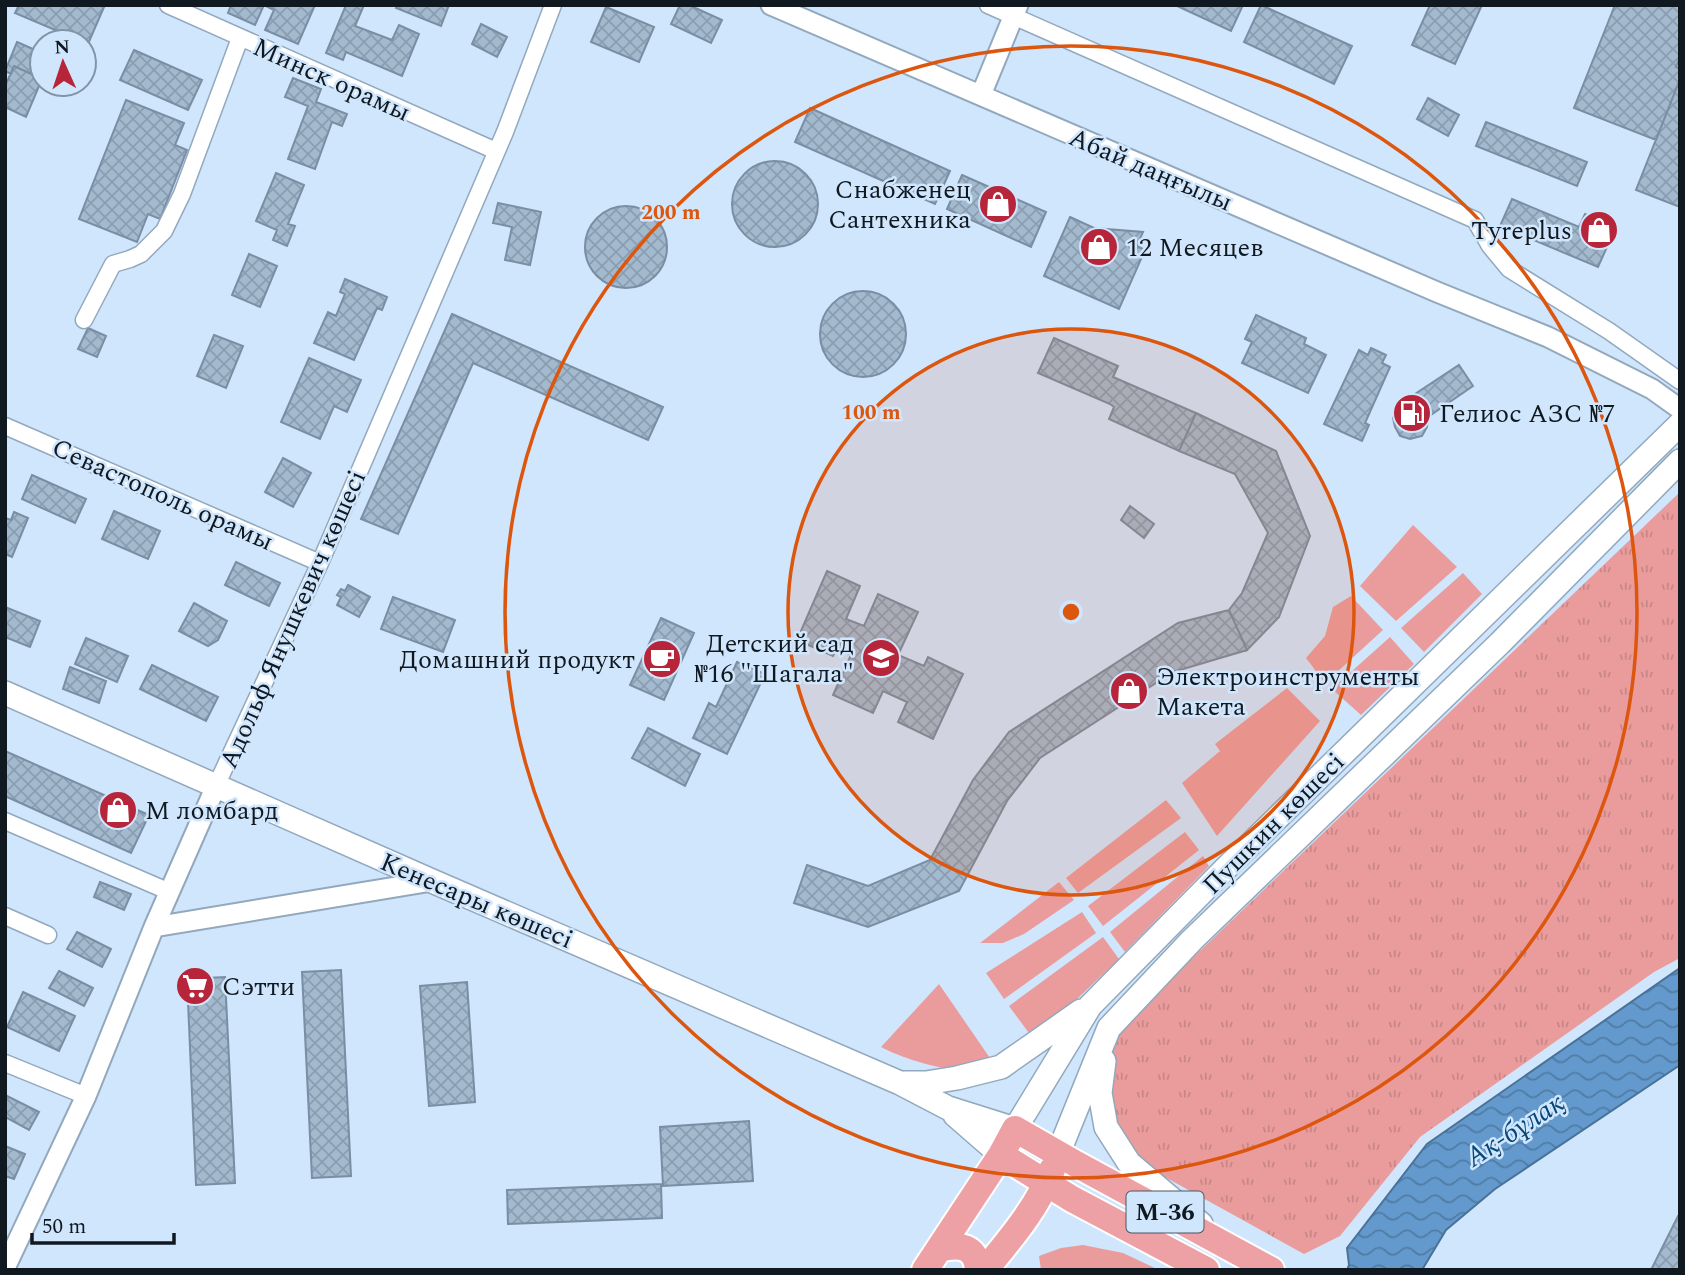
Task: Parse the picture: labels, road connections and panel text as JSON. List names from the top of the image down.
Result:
{
  "streets": {
    "main road": ["Пушкин көшесі", "Кенесары көшесі", "M-36"],
    "street": [
      "Минск орамы",
      "Абай даңғылы",
      "Севастополь орамы",
      "Адольф Янушкевич көшесі"
    ]
  },
  "crossings": [
    ["Минск орамы", "Адольф Янушкевич көшесі"],
    ["Севастополь орамы", "Адольф Янушкевич көшесі"],
    ["Адольф Янушкевич көшесі", "Кенесары көшесі"],
    ["Пушкин көшесі", "Кенесары көшесі"],
    ["Пушкин көшесі", "M-36"],
    ["Кенесары көшесі", "M-36"]
  ],
  "water": ["Ақ-бұлақ"],
  "places": {
    "shop": [
      "Снабженец Сантехника",
      "Tyreplus",
      "12 Месяцев",
      "Электроинструменты Макета",
      "М ломбард"
    ],
    "fuel station": ["Гелиос АЗС №7"],
    "school or university": ["Детский сад №16 \"Шагала\""],
    "cafe": ["Домашний продукт"],
    "supermarket": ["Сэтти"]
  },
  "scale_bar": "50 m",
  "north": "top",
  "rings": ["200 m", "100 m"]
}
